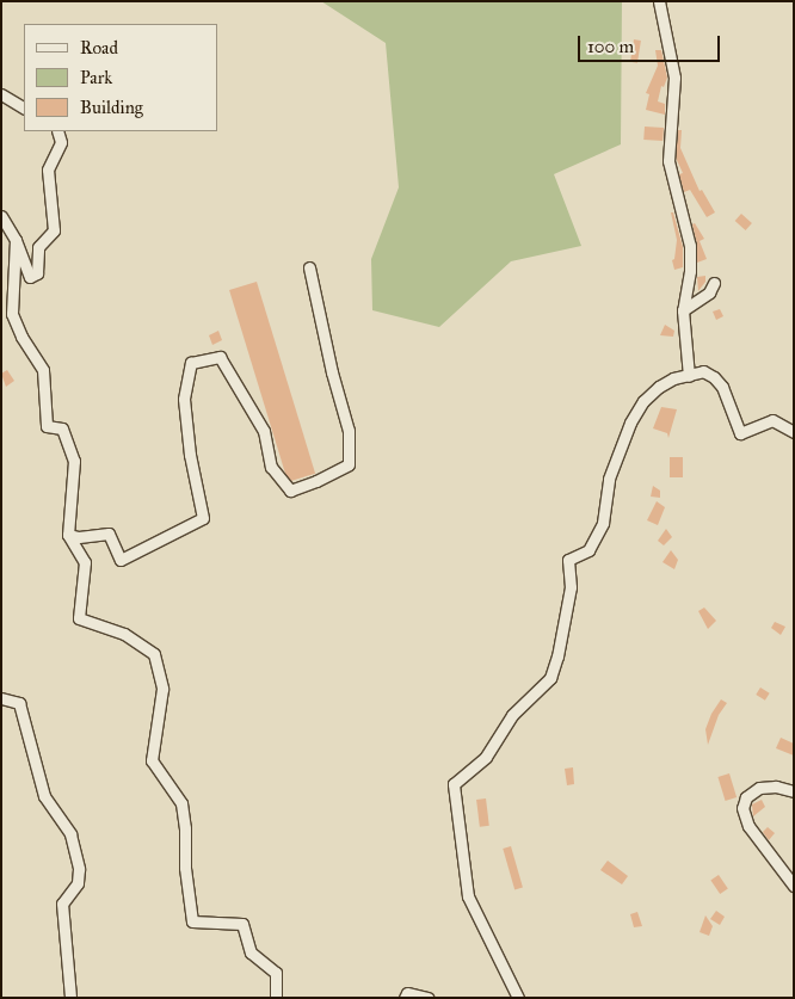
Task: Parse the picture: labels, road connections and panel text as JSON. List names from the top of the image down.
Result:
{
  "legend": ["Road", "Park", "Building"],
  "scale_bar": "100 m"
}
